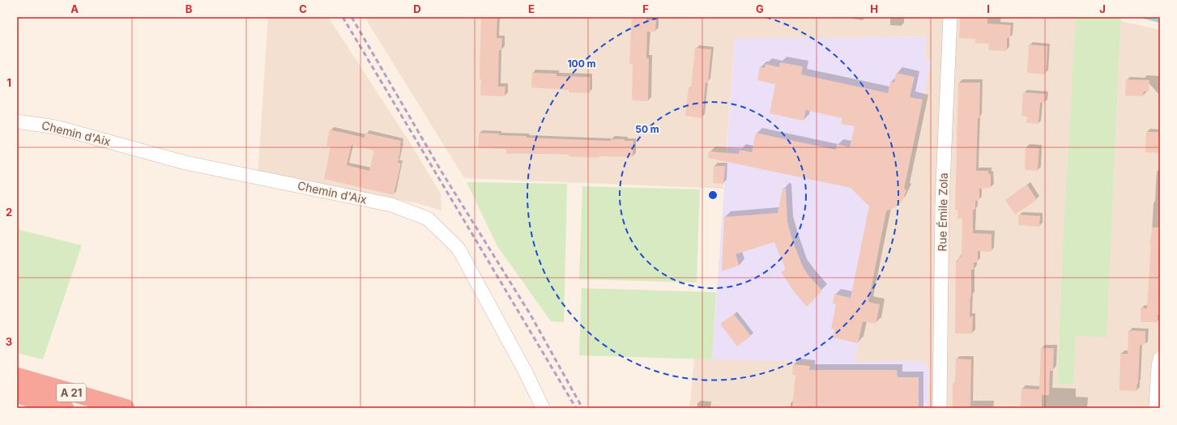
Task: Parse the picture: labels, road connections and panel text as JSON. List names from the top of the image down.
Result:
{
  "streets": {
    "highway": ["A 21"],
    "street": ["Chemin d'Aix", "Rue Émile Zola"]
  },
  "grid": {
    "columns": [
      "A",
      "B",
      "C",
      "D",
      "E",
      "F",
      "G",
      "H",
      "I",
      "J"
    ],
    "rows": ["1", "2", "3"]
  },
  "rings": ["100 m", "50 m"]
}
